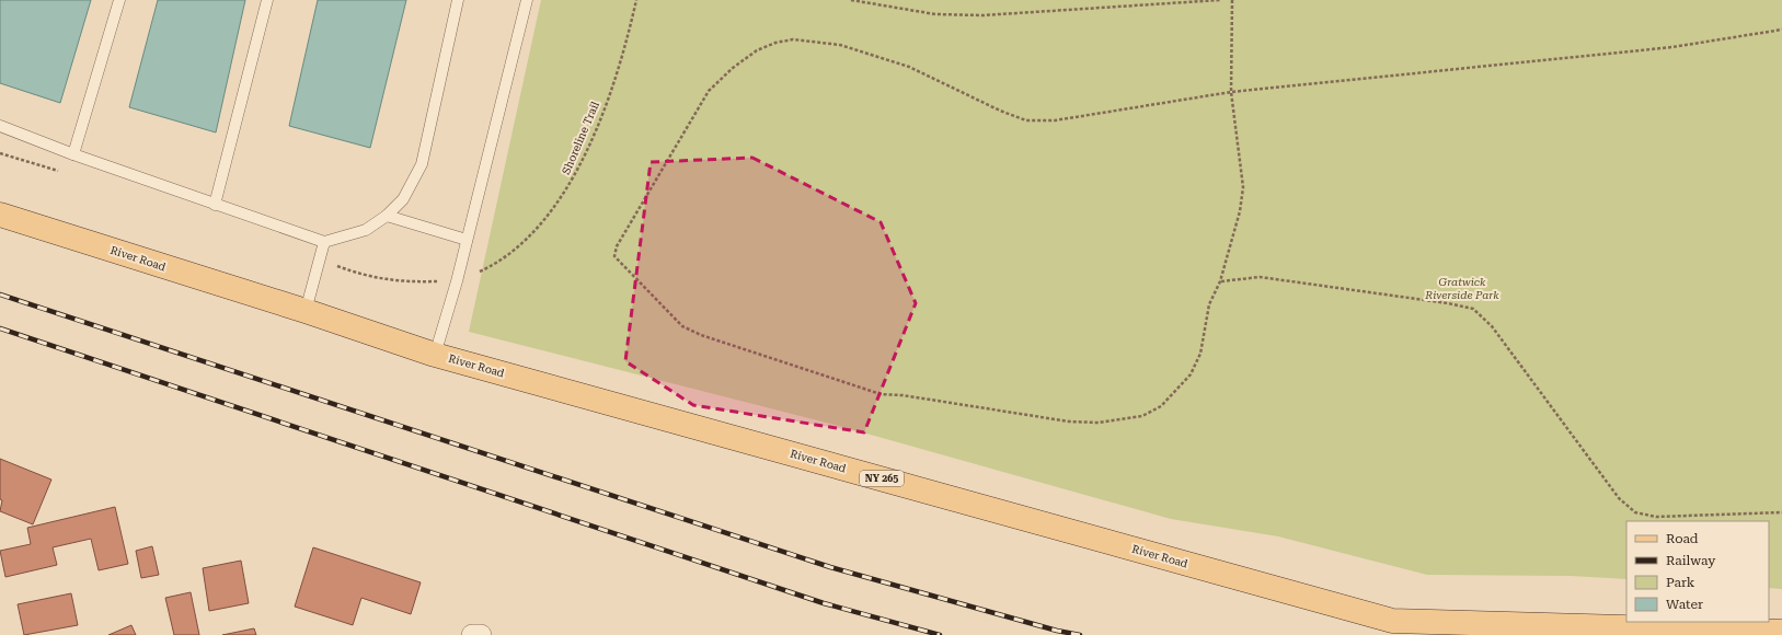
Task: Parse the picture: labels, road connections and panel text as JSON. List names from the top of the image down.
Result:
{
  "streets": {
    "main road": ["River Road", "NY 265"],
    "path": ["Shoreline Trail"]
  },
  "parks": ["Gratwick Riverside Park"],
  "legend": [
    "Road",
    "Railway",
    "Park",
    "Water"
  ]
}
